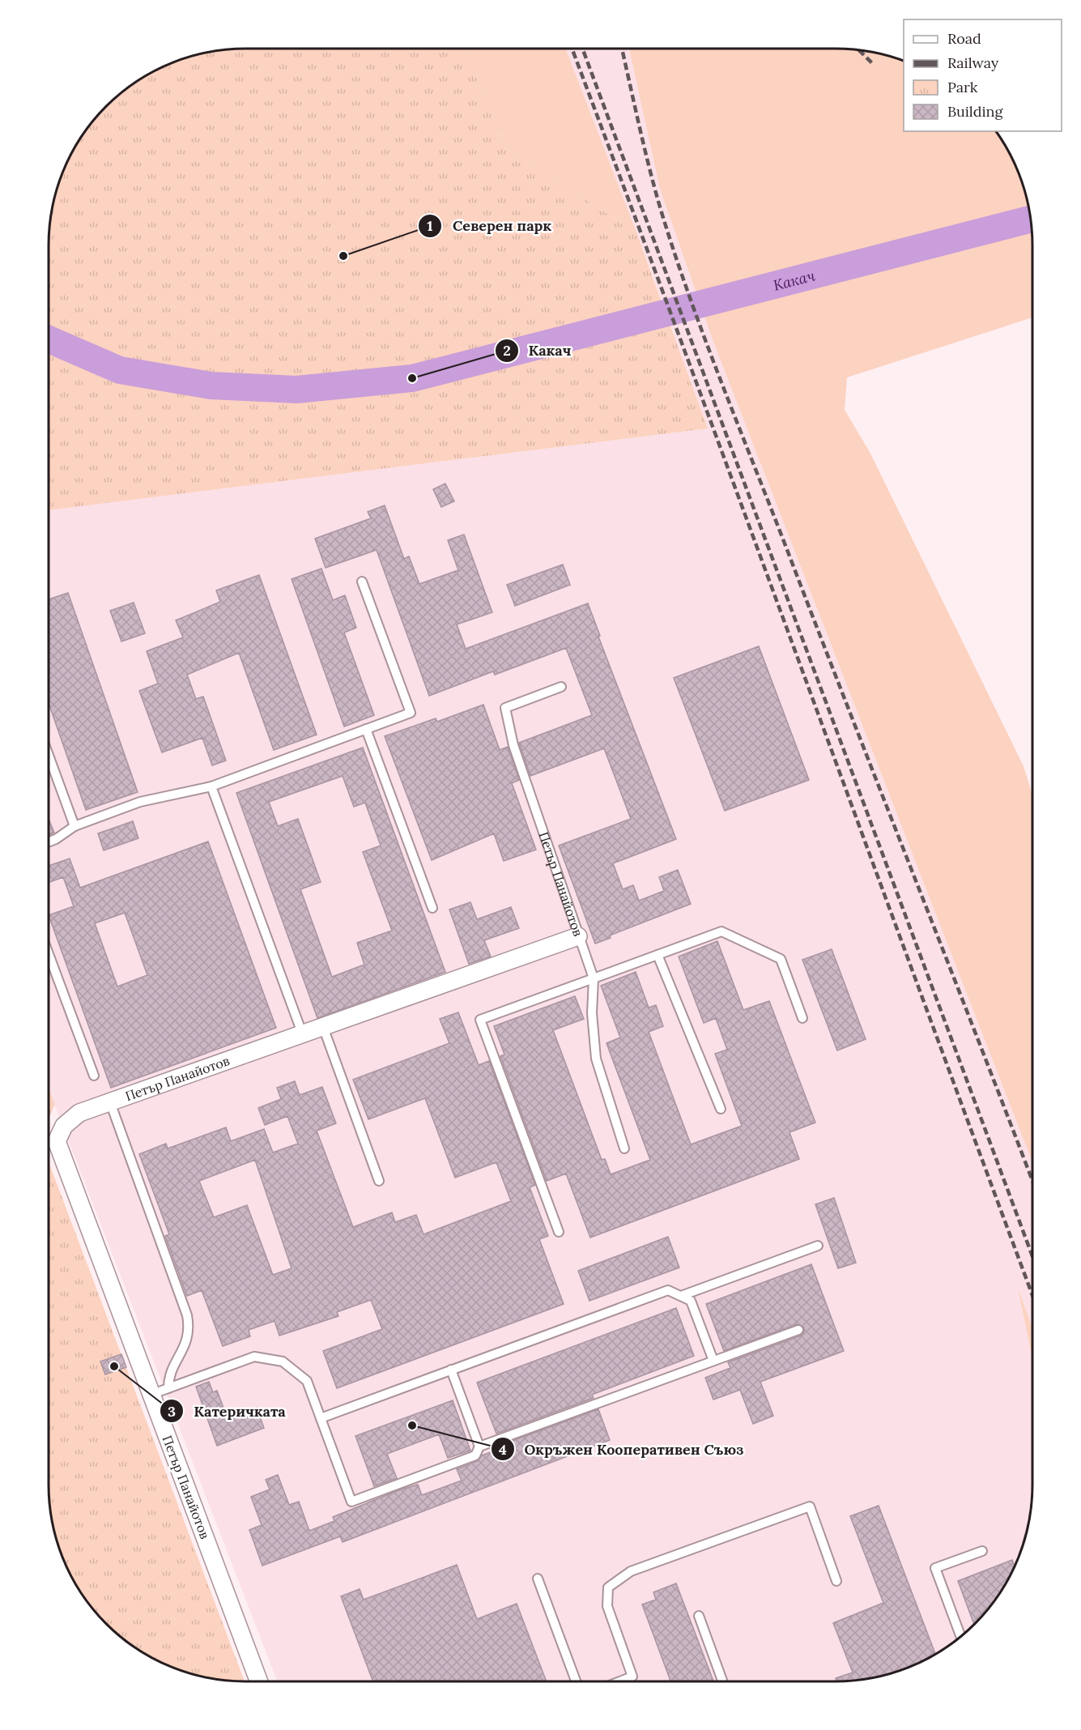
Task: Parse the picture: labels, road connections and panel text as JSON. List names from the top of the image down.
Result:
{
  "streets": {
    "street": ["Петър Панайотов"]
  },
  "water": ["Какач"],
  "places": [
    "Северен парк",
    "Какач",
    "Катеричката",
    "Окръжен Кооперативен Съюз"
  ],
  "legend": [
    "Road",
    "Railway",
    "Park",
    "Building"
  ]
}
